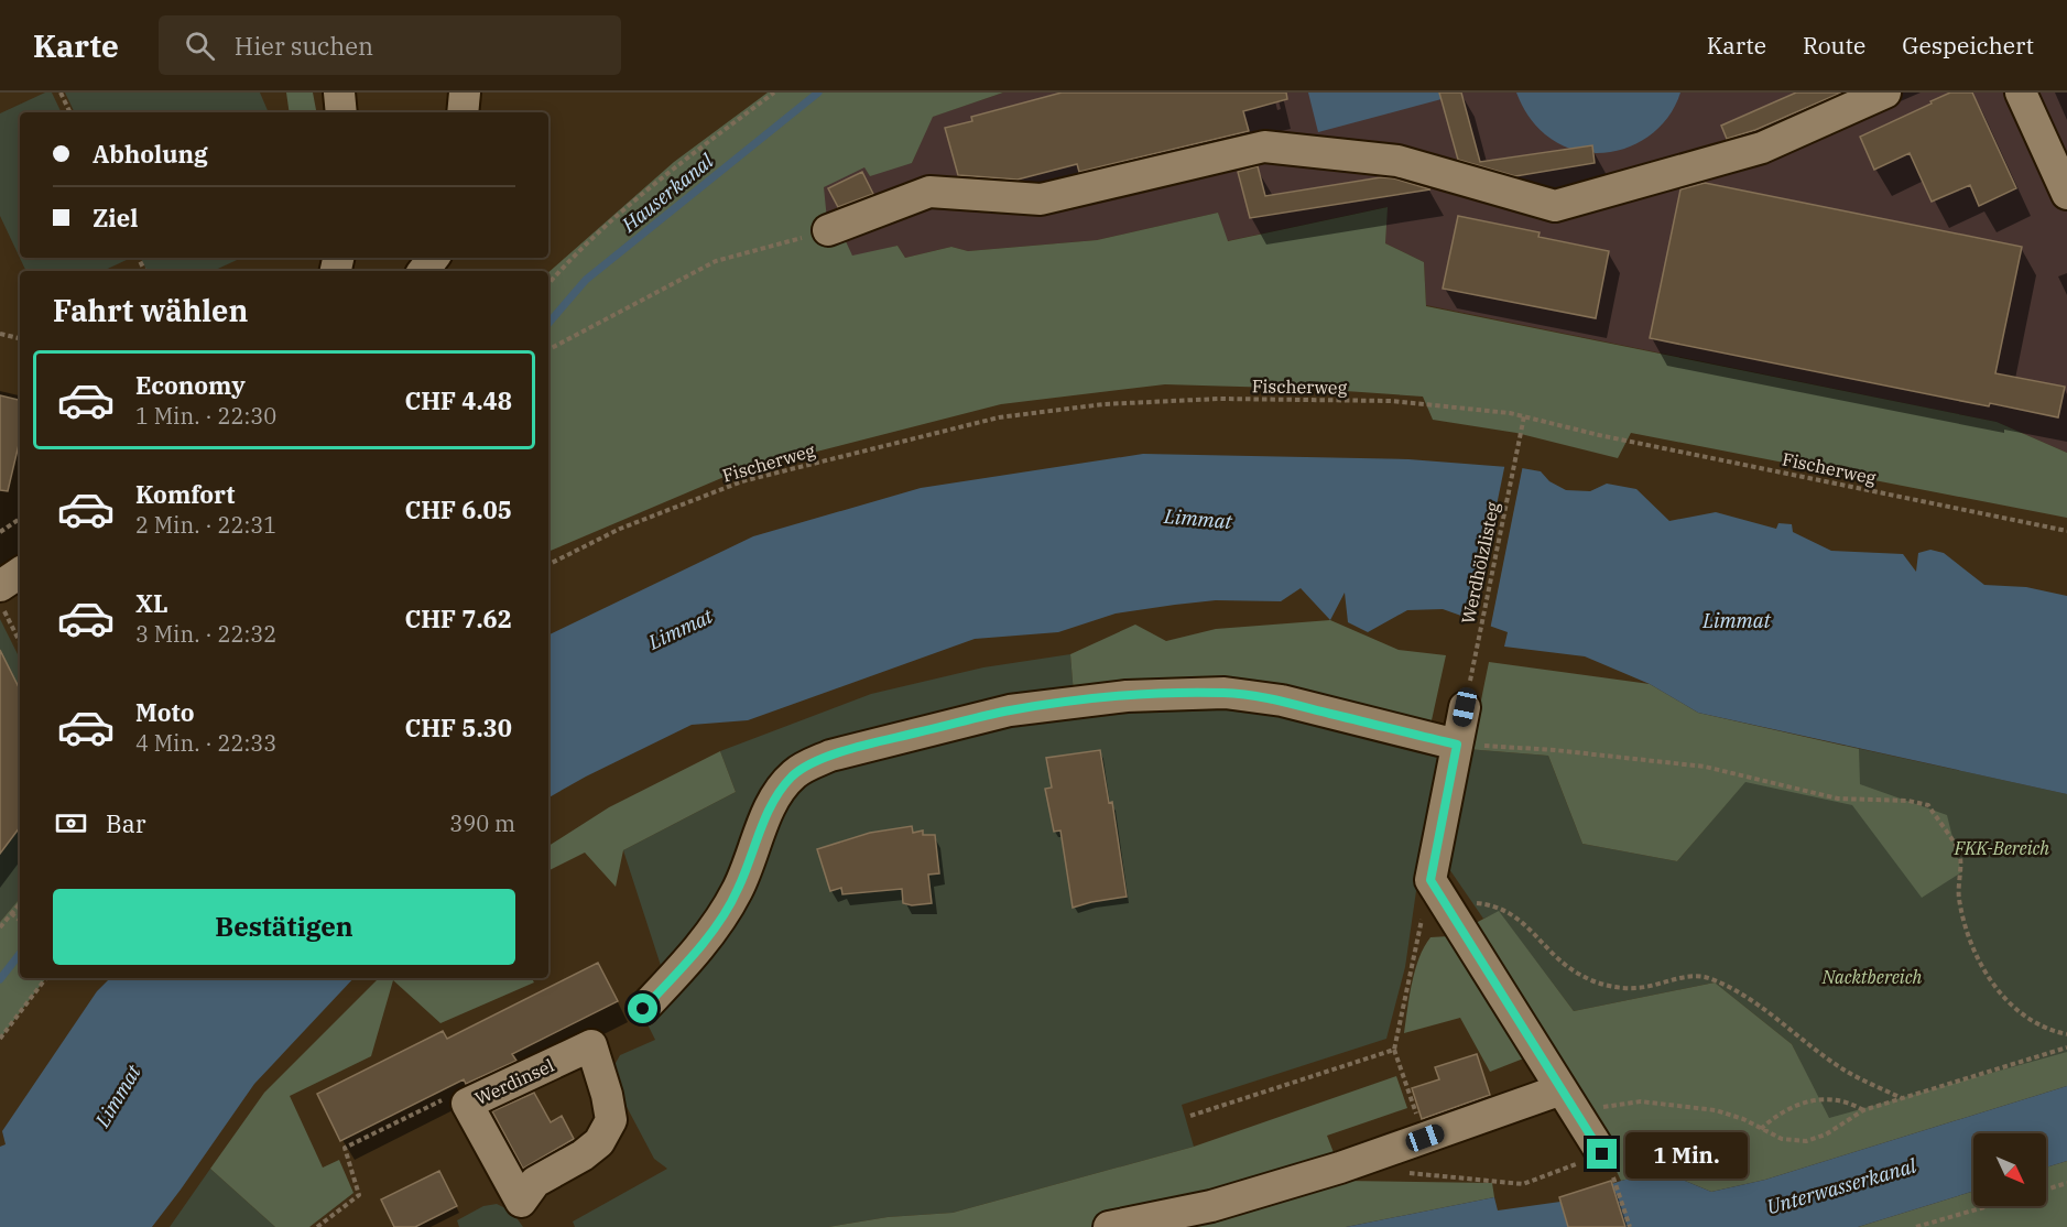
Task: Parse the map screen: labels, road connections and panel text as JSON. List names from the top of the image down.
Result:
{
  "streets": {
    "street": ["Werdinsel"],
    "path": ["Fischerweg", "Werdhölzlisteg"]
  },
  "crossings": [
    ["Fischerweg", "Werdhölzlisteg"]
  ],
  "water": ["Hauserkanal", "Limmat", "Unterwasserkanal"],
  "parks": ["FKK-Bereich", "Nacktbereich"],
  "north": "bottom right",
  "page": {
    "header": "Karte",
    "search": "Hier suchen",
    "nav": ["Karte", "Route", "Gespeichert"],
    "banner": ["Abholung", "Ziel"],
    "heading": "Fahrt wählen",
    "list": [
      {
        "name": "Economy",
        "note": "1 Min. · 22:30",
        "value": "CHF 4.48"
      },
      {
        "name": "Komfort",
        "note": "2 Min. · 22:31",
        "value": "CHF 6.05"
      },
      {
        "name": "XL",
        "note": "3 Min. · 22:32",
        "value": "CHF 7.62"
      },
      {
        "name": "Moto",
        "note": "4 Min. · 22:33",
        "value": "CHF 5.30"
      }
    ],
    "pay": ["Bar", "390 m"],
    "buttons": "Bestätigen",
    "bubble": "1 Min."
  }
}
